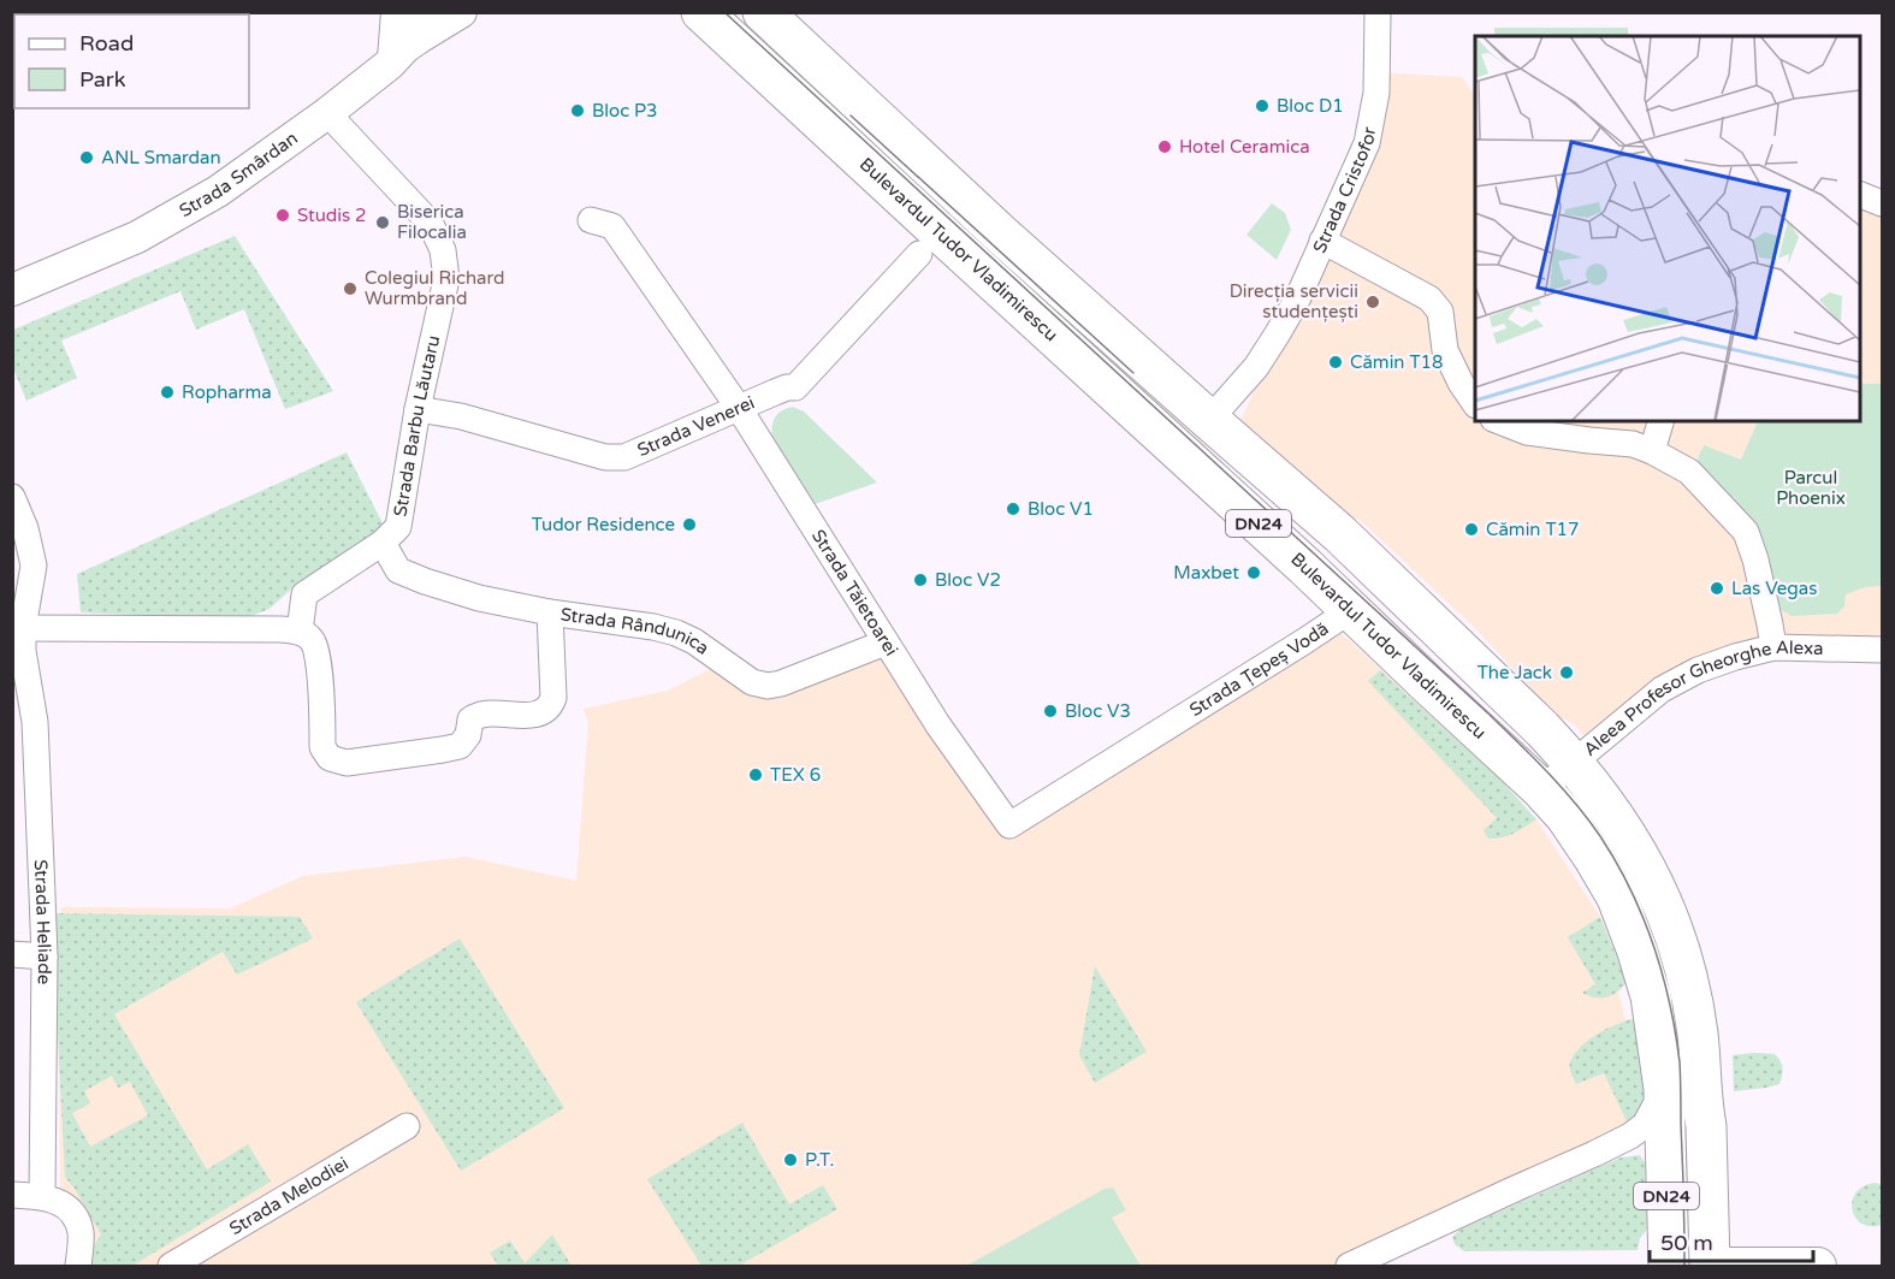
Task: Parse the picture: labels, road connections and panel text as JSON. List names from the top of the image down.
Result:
{
  "streets": {
    "main road": ["Bulevardul Tudor Vladimirescu", "DN24"],
    "street": [
      "Strada Smârdan",
      "Strada Cristofor",
      "Strada Barbu Lăutaru",
      "Strada Venerei",
      "Strada Tăietoarei",
      "Strada Rândunica",
      "Strada Țepeș Vodă",
      "Aleea Profesor Gheorghe Alexa",
      "Strada Heliade",
      "Strada Melodiei"
    ]
  },
  "crossings": [
    ["Strada Smârdan", "Strada Barbu Lăutaru"],
    ["Strada Cristofor", "DN24"],
    ["Bulevardul Tudor Vladimirescu", "Strada Țepeș Vodă"],
    ["Bulevardul Tudor Vladimirescu", "Aleea Profesor Gheorghe Alexa"],
    ["Strada Barbu Lăutaru", "Strada Venerei"],
    ["Strada Barbu Lăutaru", "Strada Rândunica"],
    ["Strada Venerei", "Strada Tăietoarei"],
    ["DN24", "Aleea Profesor Gheorghe Alexa"],
    ["Strada Tăietoarei", "Strada Rândunica"],
    ["Strada Tăietoarei", "Strada Țepeș Vodă"]
  ],
  "parks": ["Parcul Phoenix"],
  "places": [
    "Bloc D1",
    "Bloc P3",
    "Hotel Ceramica",
    "ANL Smardan",
    "Studis 2",
    "Biserica Filocalia",
    "Colegiul Richard Wurmbrand",
    "Direcția servicii studențești",
    "Cămin T18",
    "Ropharma",
    "Bloc V1",
    "Tudor Residence",
    "Cămin T17",
    "Maxbet",
    "Bloc V2",
    "Las Vegas",
    "The Jack",
    "Bloc V3",
    "TEX 6",
    "P.T."
  ],
  "legend": ["Road", "Park"],
  "scale_bar": "50 m"
}
